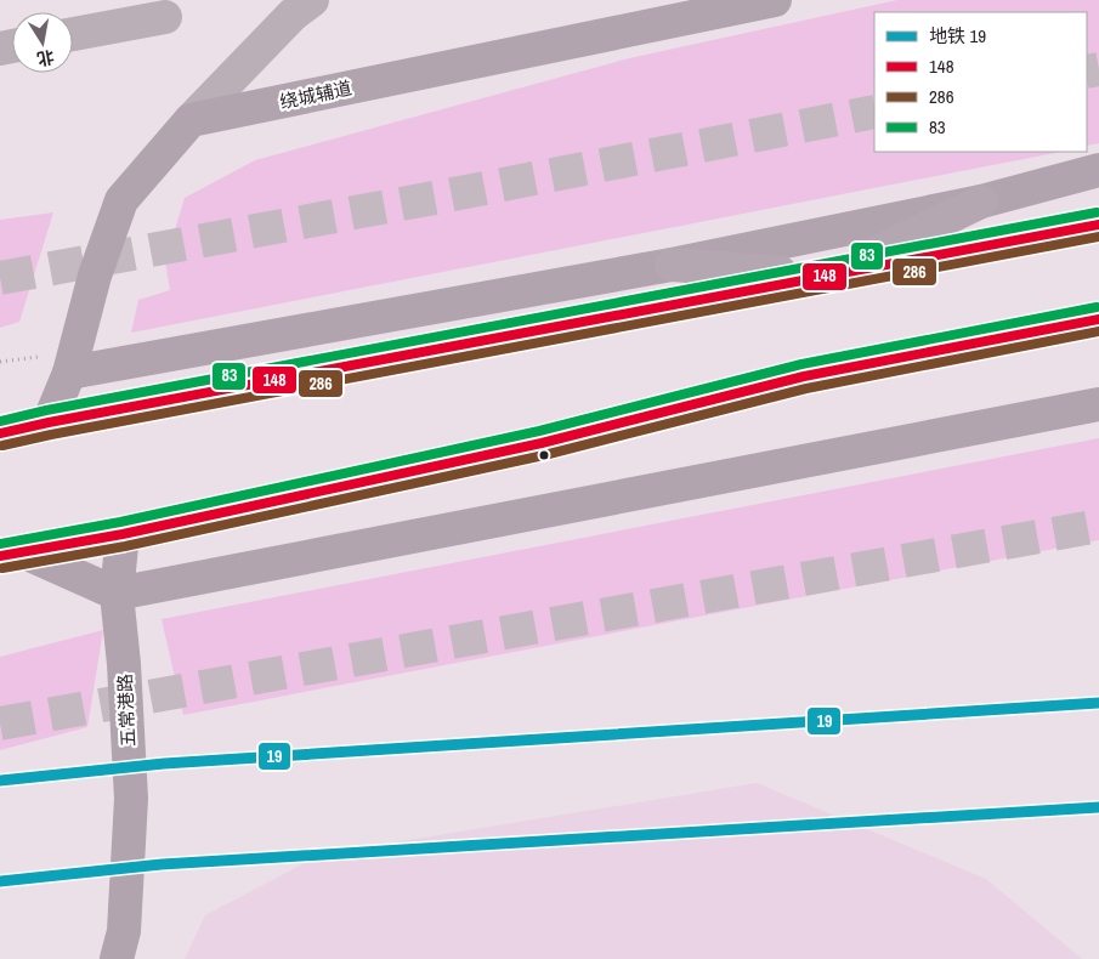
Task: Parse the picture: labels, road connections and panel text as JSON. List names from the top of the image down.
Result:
{
  "streets": {
    "main road": ["绕城辅道", "五常港路"]
  },
  "lines": [
    "transit line 83",
    "transit line 148",
    "transit line 286",
    "metro line 19"
  ],
  "legend": [
    "地铁 19",
    "148",
    "286",
    "83"
  ],
  "north": "bottom"
}
